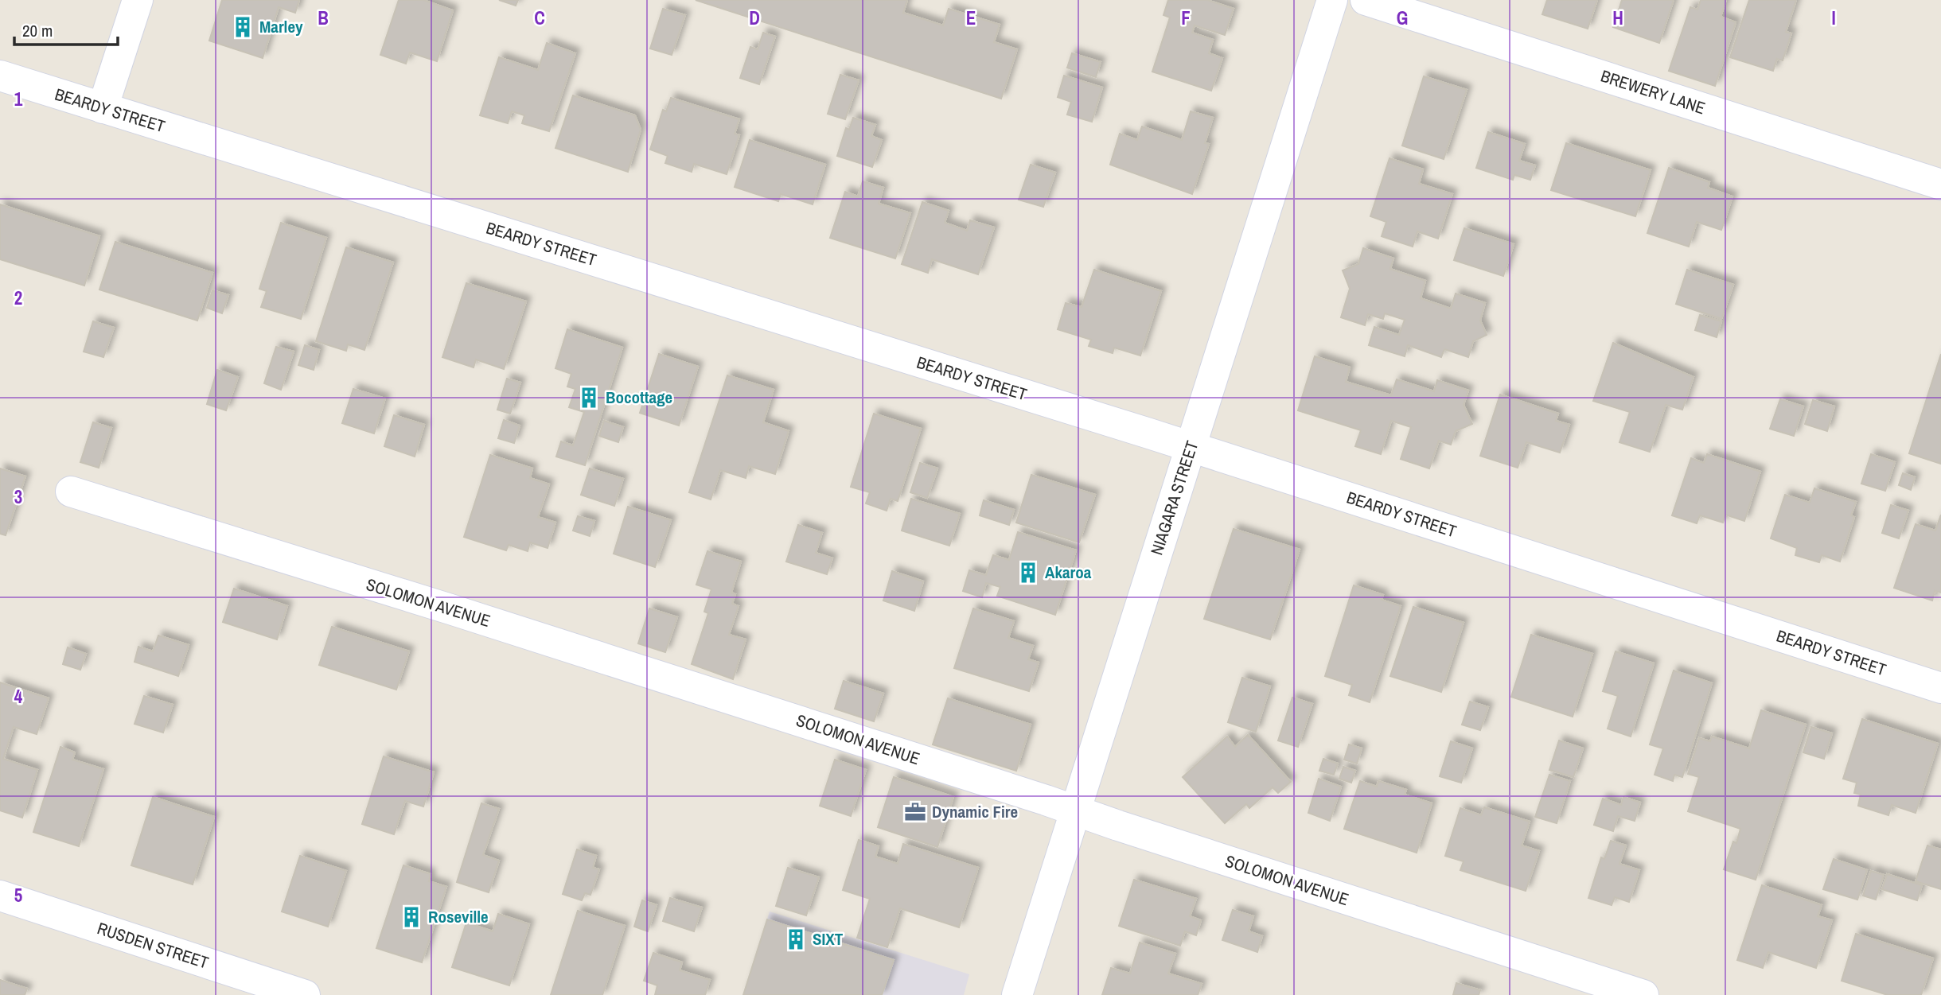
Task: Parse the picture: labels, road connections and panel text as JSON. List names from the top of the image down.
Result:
{
  "streets": {
    "street": [
      "BREWERY LANE",
      "BEARDY STREET",
      "NIAGARA STREET",
      "SOLOMON AVENUE",
      "RUSDEN STREET"
    ]
  },
  "crossings": [
    ["BEARDY STREET", "NIAGARA STREET"],
    ["NIAGARA STREET", "SOLOMON AVENUE"]
  ],
  "places": {
    "building": [
      "Marley",
      "Bocottage",
      "Akaroa",
      "Roseville",
      "SIXT"
    ],
    "office": ["Dynamic Fire"]
  },
  "scale_bar": "20 m",
  "grid": {
    "columns": [
      "B",
      "C",
      "D",
      "E",
      "F",
      "G",
      "H",
      "I"
    ],
    "rows": [
      "1",
      "2",
      "3",
      "4",
      "5"
    ]
  }
}
